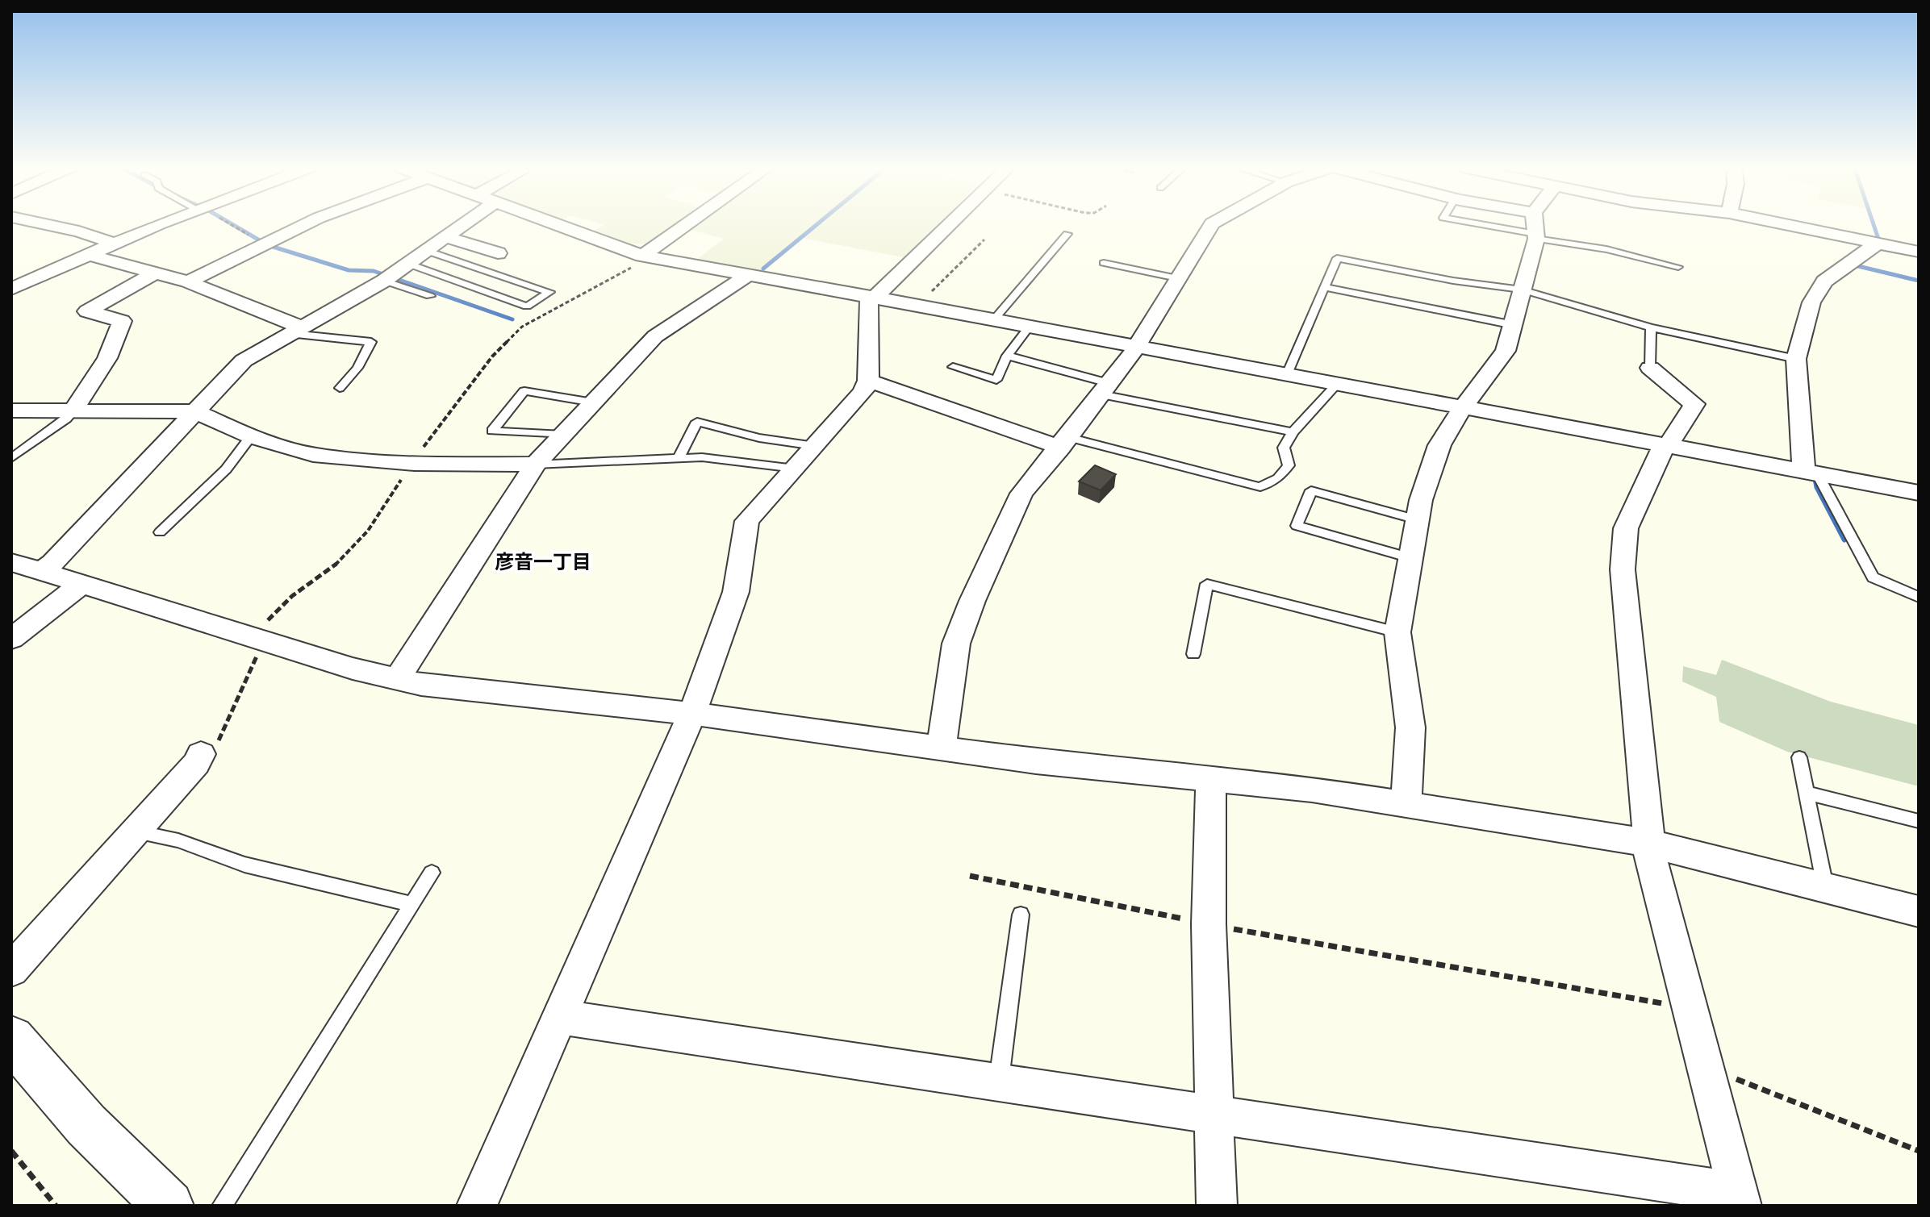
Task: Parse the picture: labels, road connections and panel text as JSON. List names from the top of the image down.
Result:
{
  "districts": ["彦音一丁目"]
}
